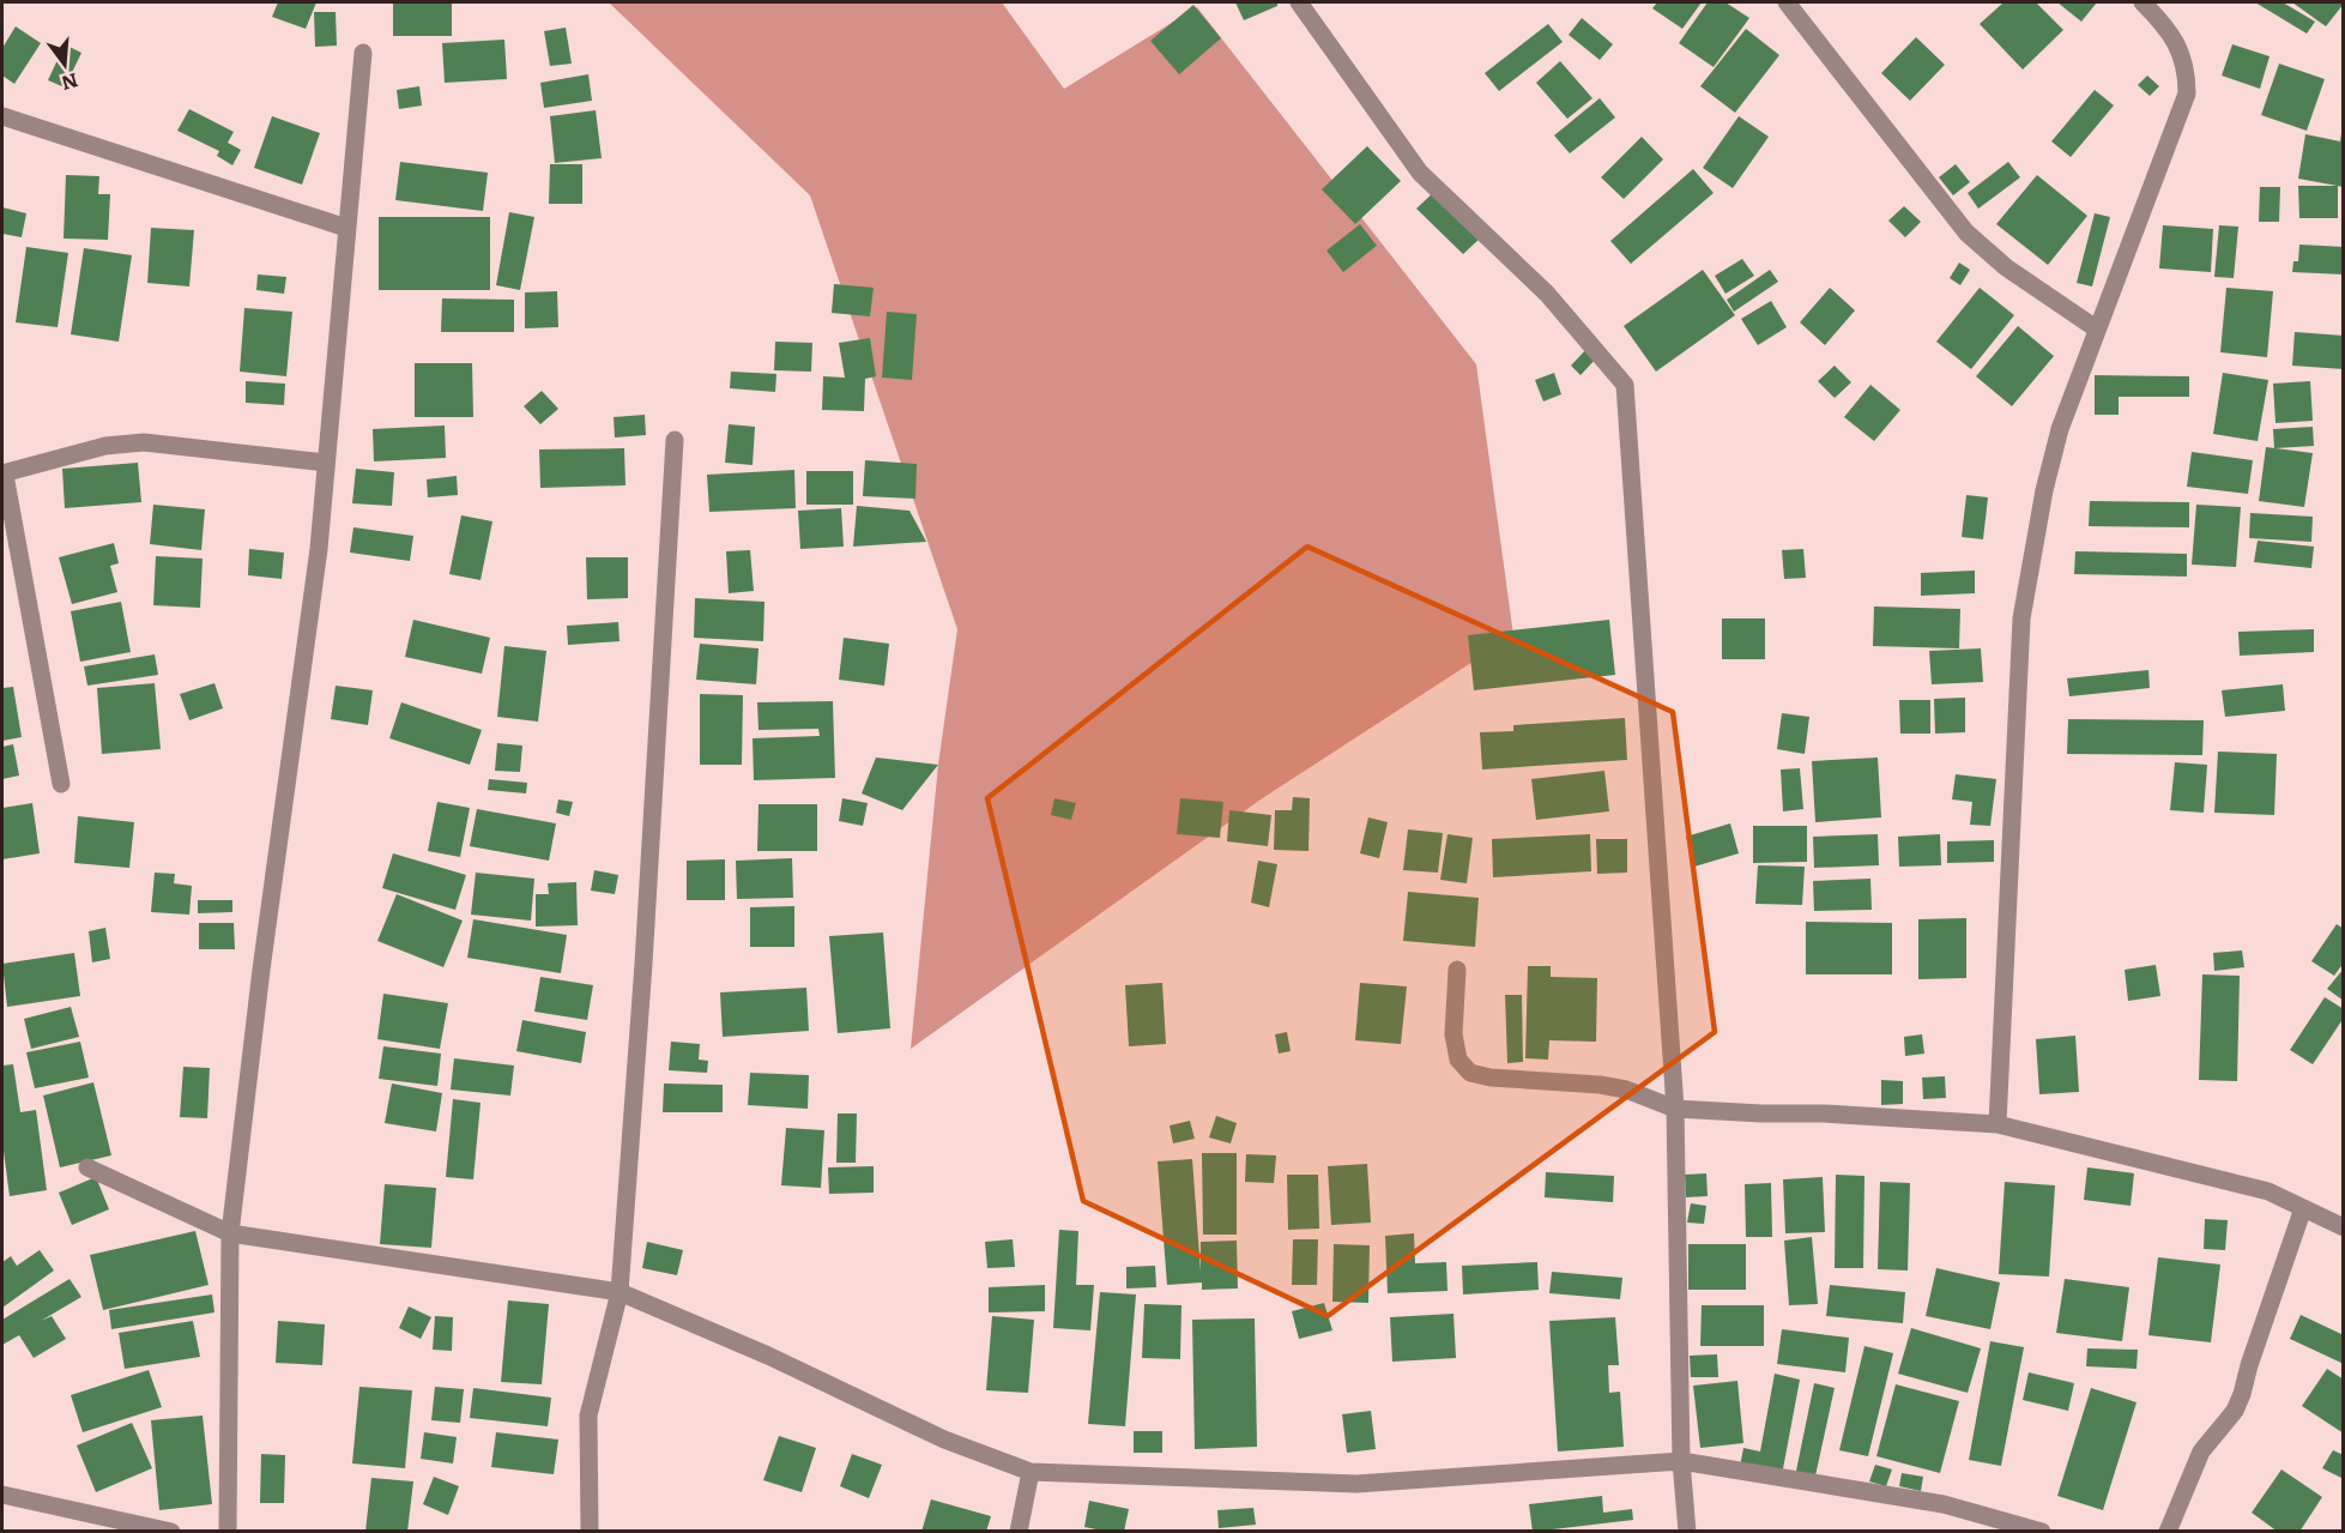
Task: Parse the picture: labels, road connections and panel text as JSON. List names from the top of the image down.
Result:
{
  "north": "bottom"
}
